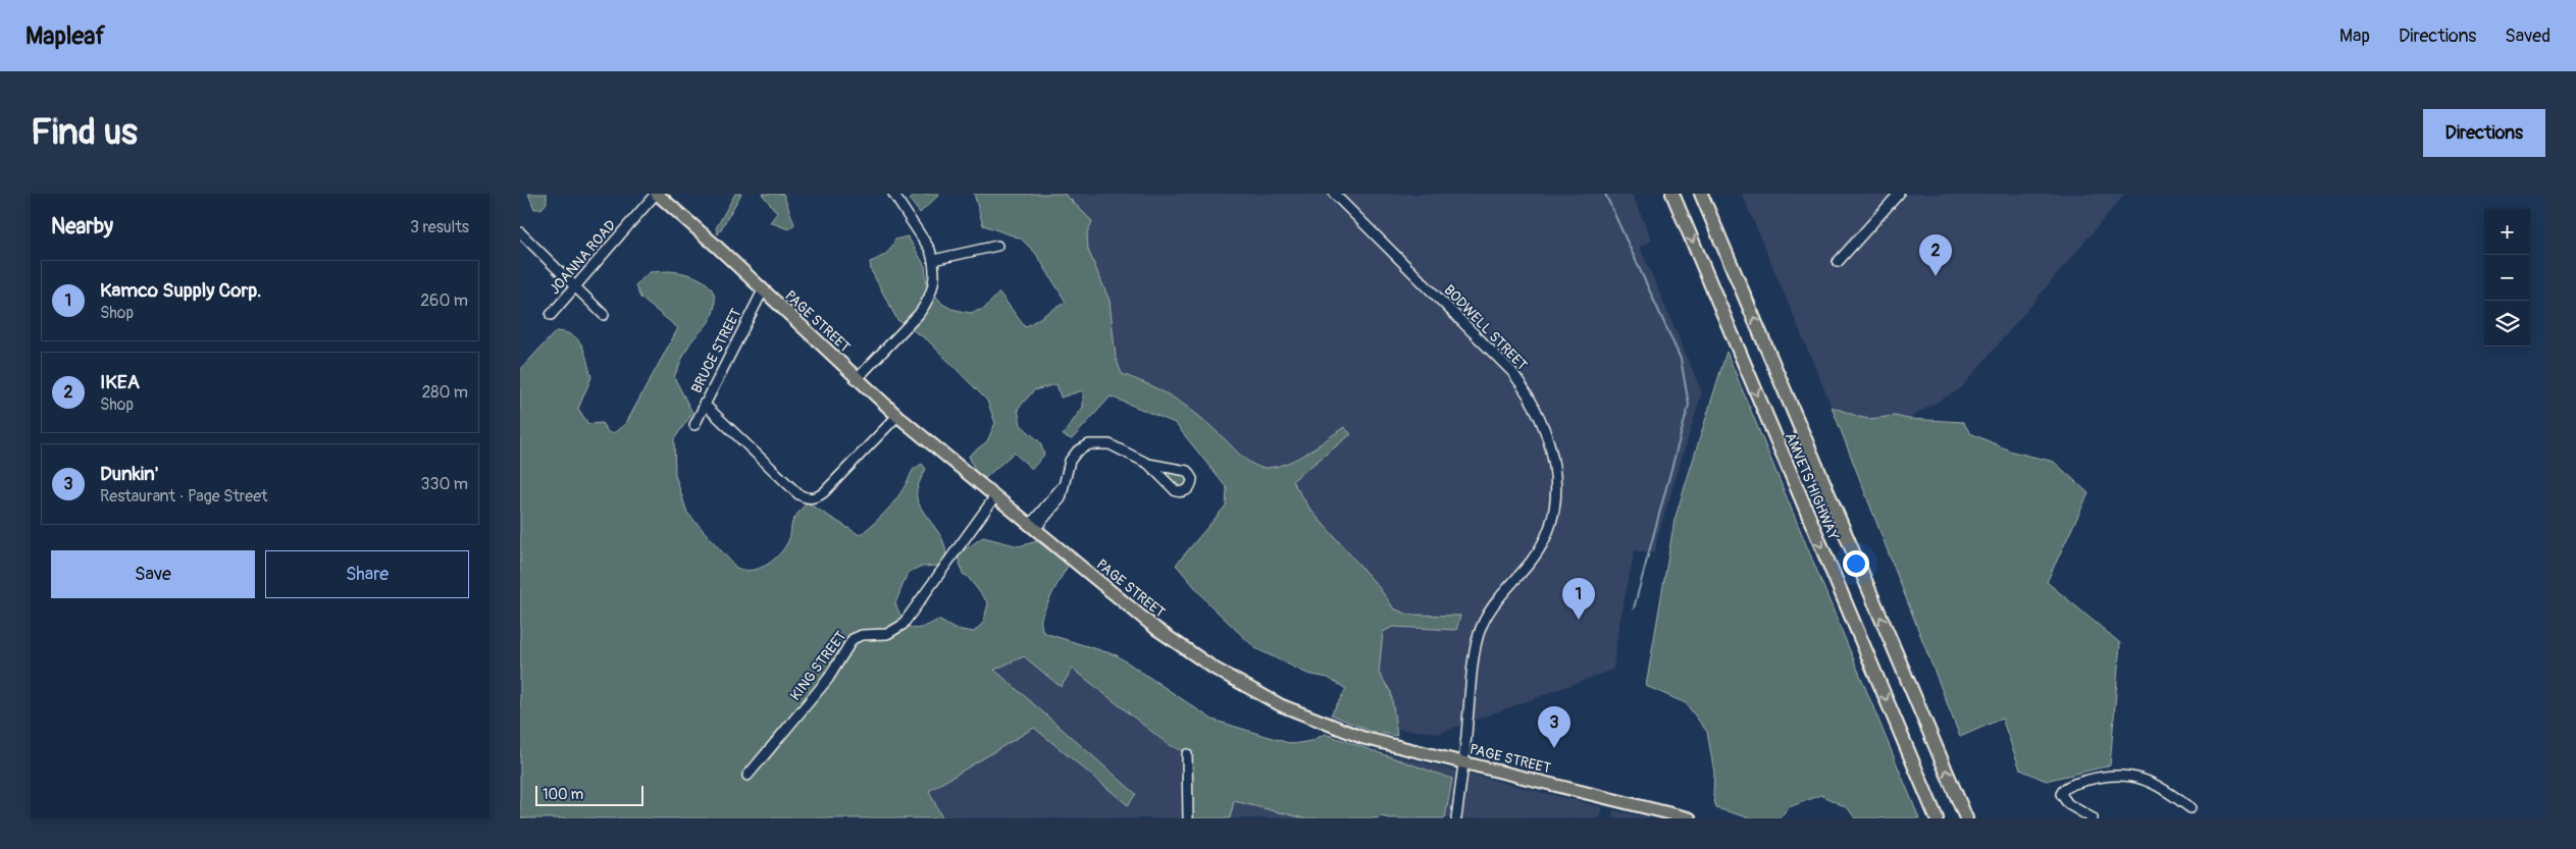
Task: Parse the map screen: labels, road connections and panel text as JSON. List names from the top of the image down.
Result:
{
  "streets": {
    "highway": ["AMVETS HIGHWAY"],
    "main road": ["PAGE STREET"],
    "street": [
      "JOANNA ROAD",
      "BODWELL STREET",
      "BRUCE STREET",
      "KING STREET"
    ]
  },
  "crossings": [
    ["JOANNA ROAD", "PAGE STREET"],
    ["PAGE STREET", "BODWELL STREET"],
    ["PAGE STREET", "BRUCE STREET"],
    ["PAGE STREET", "KING STREET"]
  ],
  "scale_bar": "100 m",
  "page": {
    "header": "Mapleaf",
    "nav": ["Map", "Directions", "Saved"],
    "buttons": [
      "Directions",
      ["Save", "Share"]
    ],
    "title": "Find us",
    "heading": ["Nearby", "3 results"],
    "map_buttons": ["+", "−"],
    "pins": ["2", "1", "3"],
    "list": [
      {
        "mark": "1",
        "name": "Kamco Supply Corp.",
        "note": "Shop",
        "value": "260 m"
      },
      {
        "mark": "2",
        "name": "IKEA",
        "note": "Shop",
        "value": "280 m"
      },
      {
        "mark": "3",
        "name": "Dunkin'",
        "note": "Restaurant · Page Street",
        "value": "330 m"
      }
    ],
    "scale": "100 m"
  }
}
